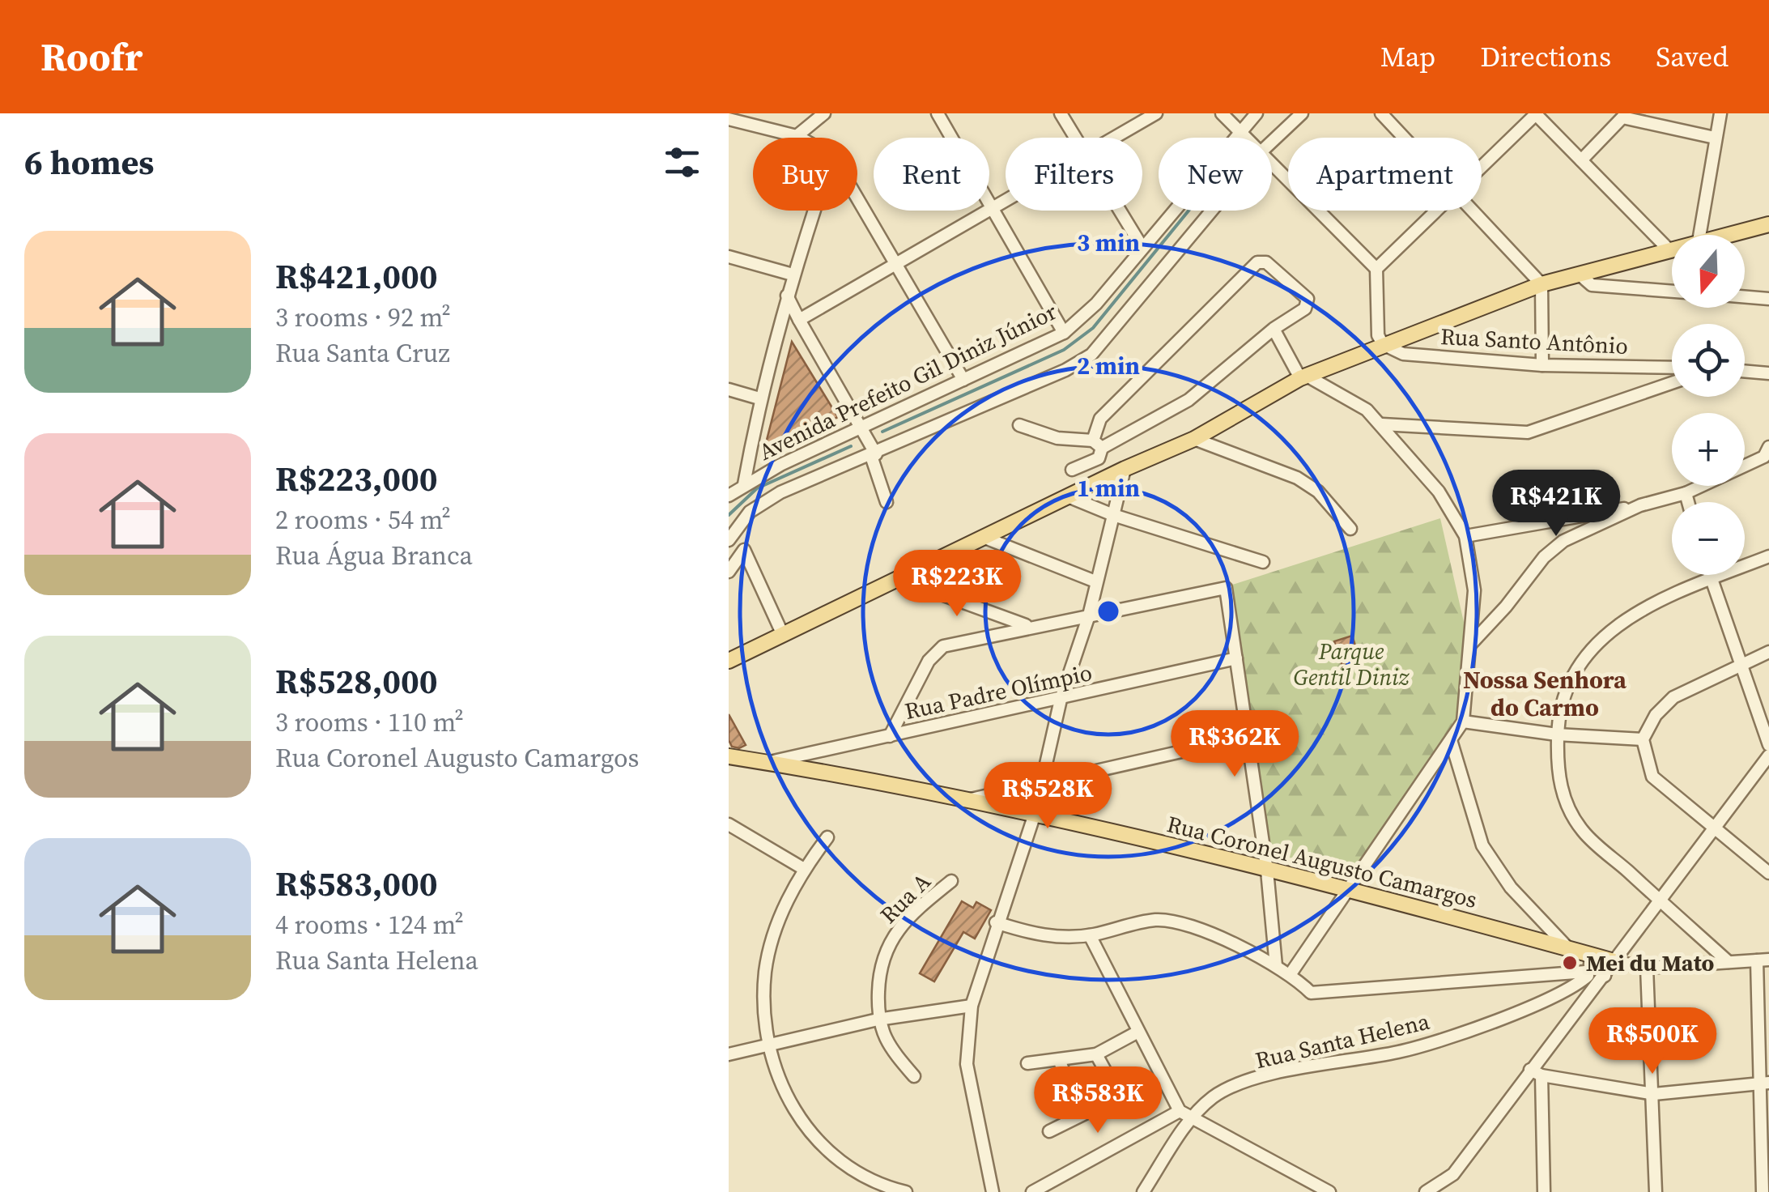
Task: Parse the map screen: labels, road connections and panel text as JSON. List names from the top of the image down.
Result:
{
  "streets": {
    "main road": ["Rua Coronel Augusto Camargos"],
    "street": [
      "Rua Santo Antônio",
      "Avenida Prefeito Gil Diniz Júnior",
      "Rua Padre Olímpio",
      "Rua A",
      "Rua Santa Helena"
    ]
  },
  "crossings": [
    ["Rua Padre Olímpio", "Rua Coronel Augusto Camargos"],
    ["Rua Coronel Augusto Camargos", "Rua Santa Helena"]
  ],
  "districts": ["Nossa Senhora do Carmo"],
  "parks": ["Parque Gentil Diniz"],
  "places": ["Mei du Mato"],
  "north": "bottom",
  "page": {
    "header": "Roofr",
    "nav": ["Map", "Directions", "Saved"],
    "heading": "6 homes",
    "chip": [
      "Buy",
      "Rent",
      "Filters",
      "New",
      "Apartment"
    ],
    "list": [
      {
        "name": "R$421,000",
        "note": "3 rooms · 92 m² · Rua Santa Cruz"
      },
      {
        "name": "R$223,000",
        "note": "2 rooms · 54 m² · Rua Água Branca"
      },
      {
        "name": "R$528,000",
        "note": "3 rooms · 110 m² · Rua Coronel Augusto Camargos"
      },
      {
        "name": "R$583,000",
        "note": "4 rooms · 124 m² · Rua Santa Helena"
      }
    ],
    "map_buttons": ["+", "−"],
    "price": [
      "R$421K",
      "R$223K",
      "R$362K",
      "R$528K",
      "R$500K",
      "R$583K"
    ]
  },
  "rings": ["3 min", "2 min", "1 min"]
}
